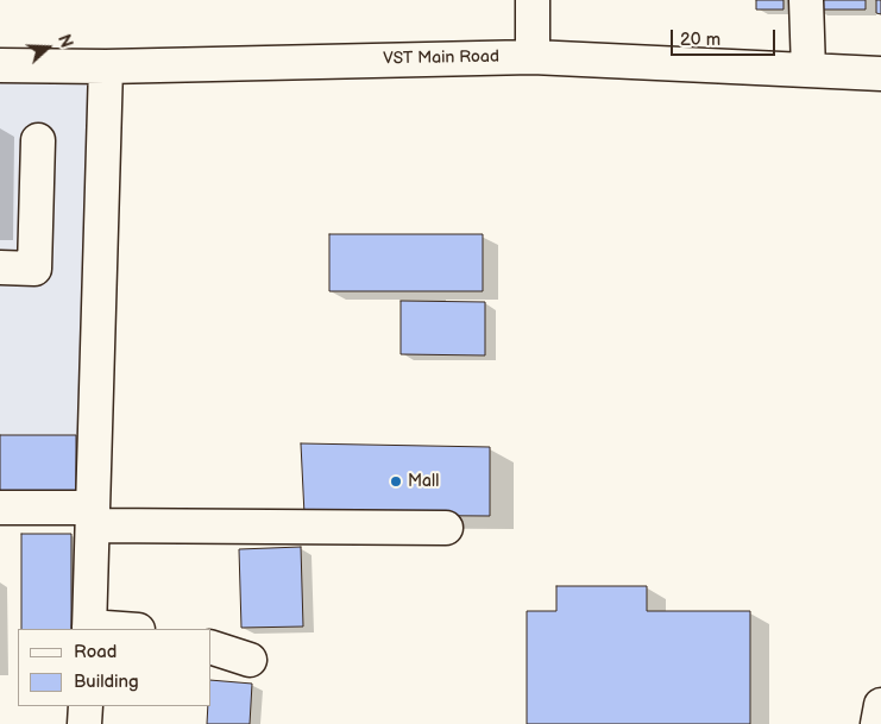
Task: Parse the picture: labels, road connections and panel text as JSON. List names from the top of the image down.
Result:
{
  "streets": {
    "street": ["VST Main Road"]
  },
  "places": ["Mall"],
  "legend": ["Road", "Building"],
  "scale_bar": "20 m",
  "north": "right"
}
